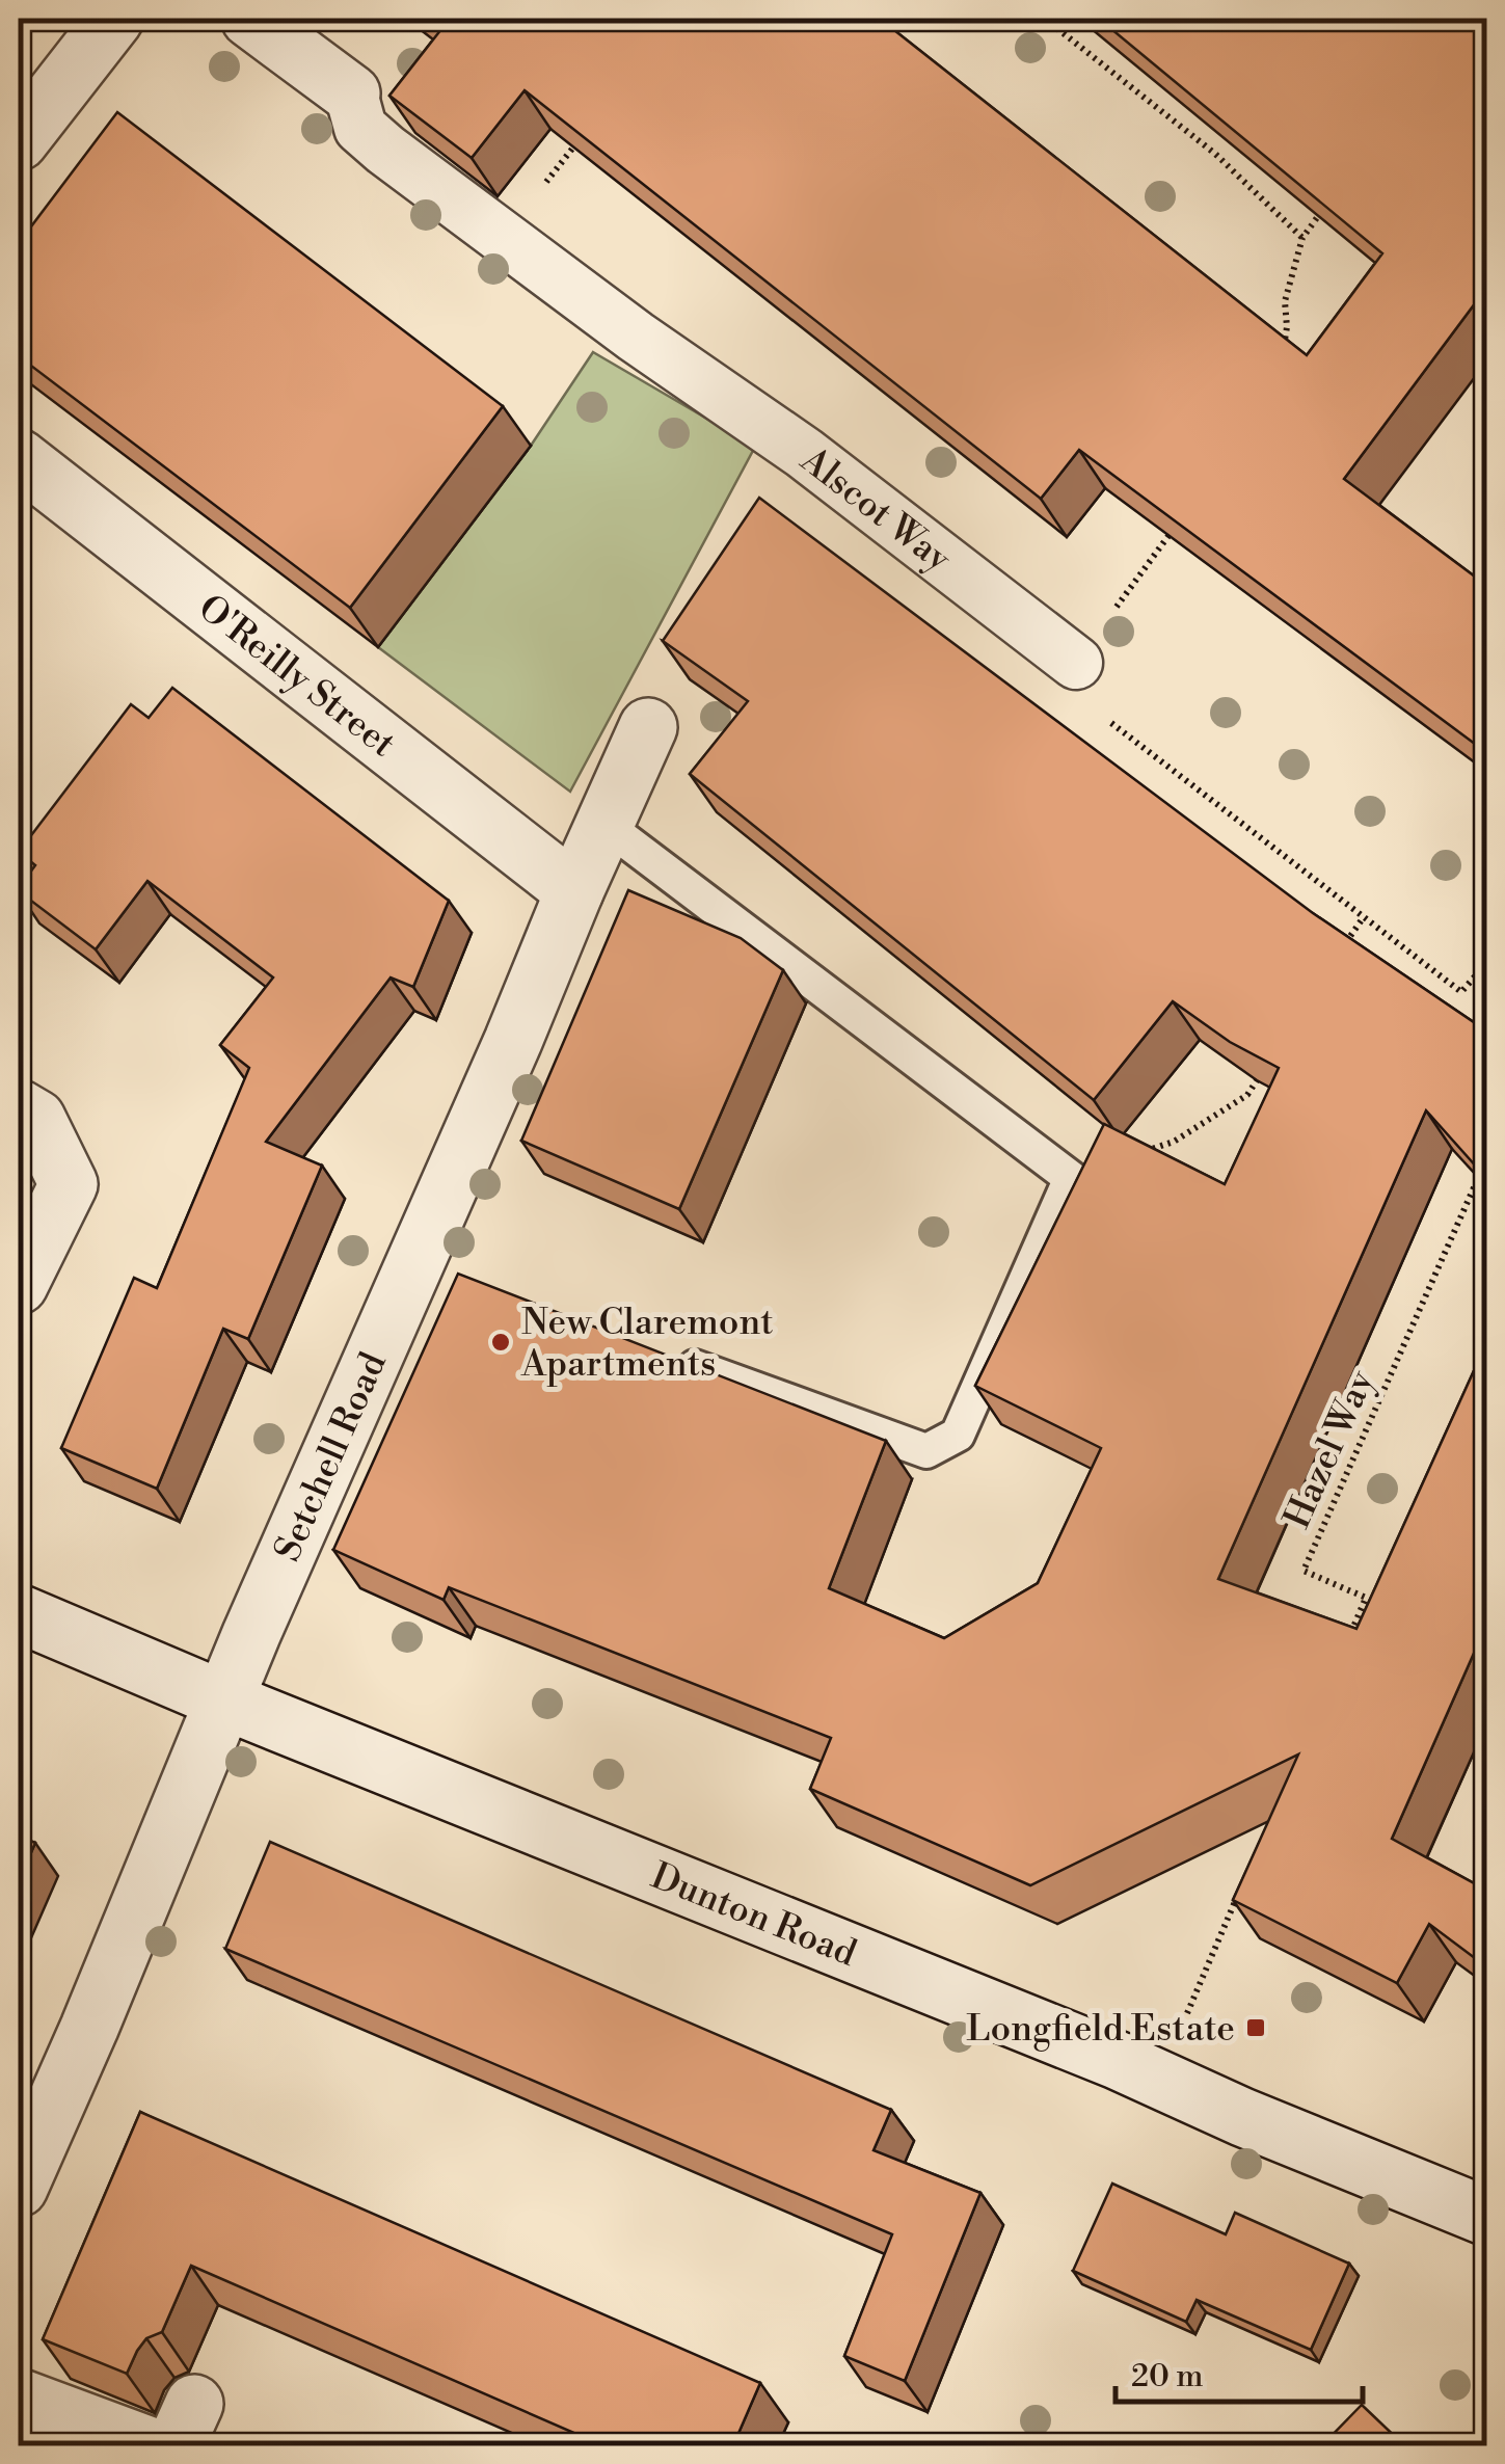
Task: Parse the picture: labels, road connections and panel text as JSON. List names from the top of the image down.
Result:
{
  "streets": {
    "street": [
      "Alscot Way",
      "O'Reilly Street",
      "Setchell Road",
      "Dunton Road"
    ],
    "path": ["Hazel Way"]
  },
  "crossings": [
    ["O'Reilly Street", "Setchell Road"],
    ["Setchell Road", "Dunton Road"]
  ],
  "places": {
    "other": ["New Claremont Apartments"],
    "transit": ["Longfield Estate"]
  },
  "scale_bar": "20 m"
}
